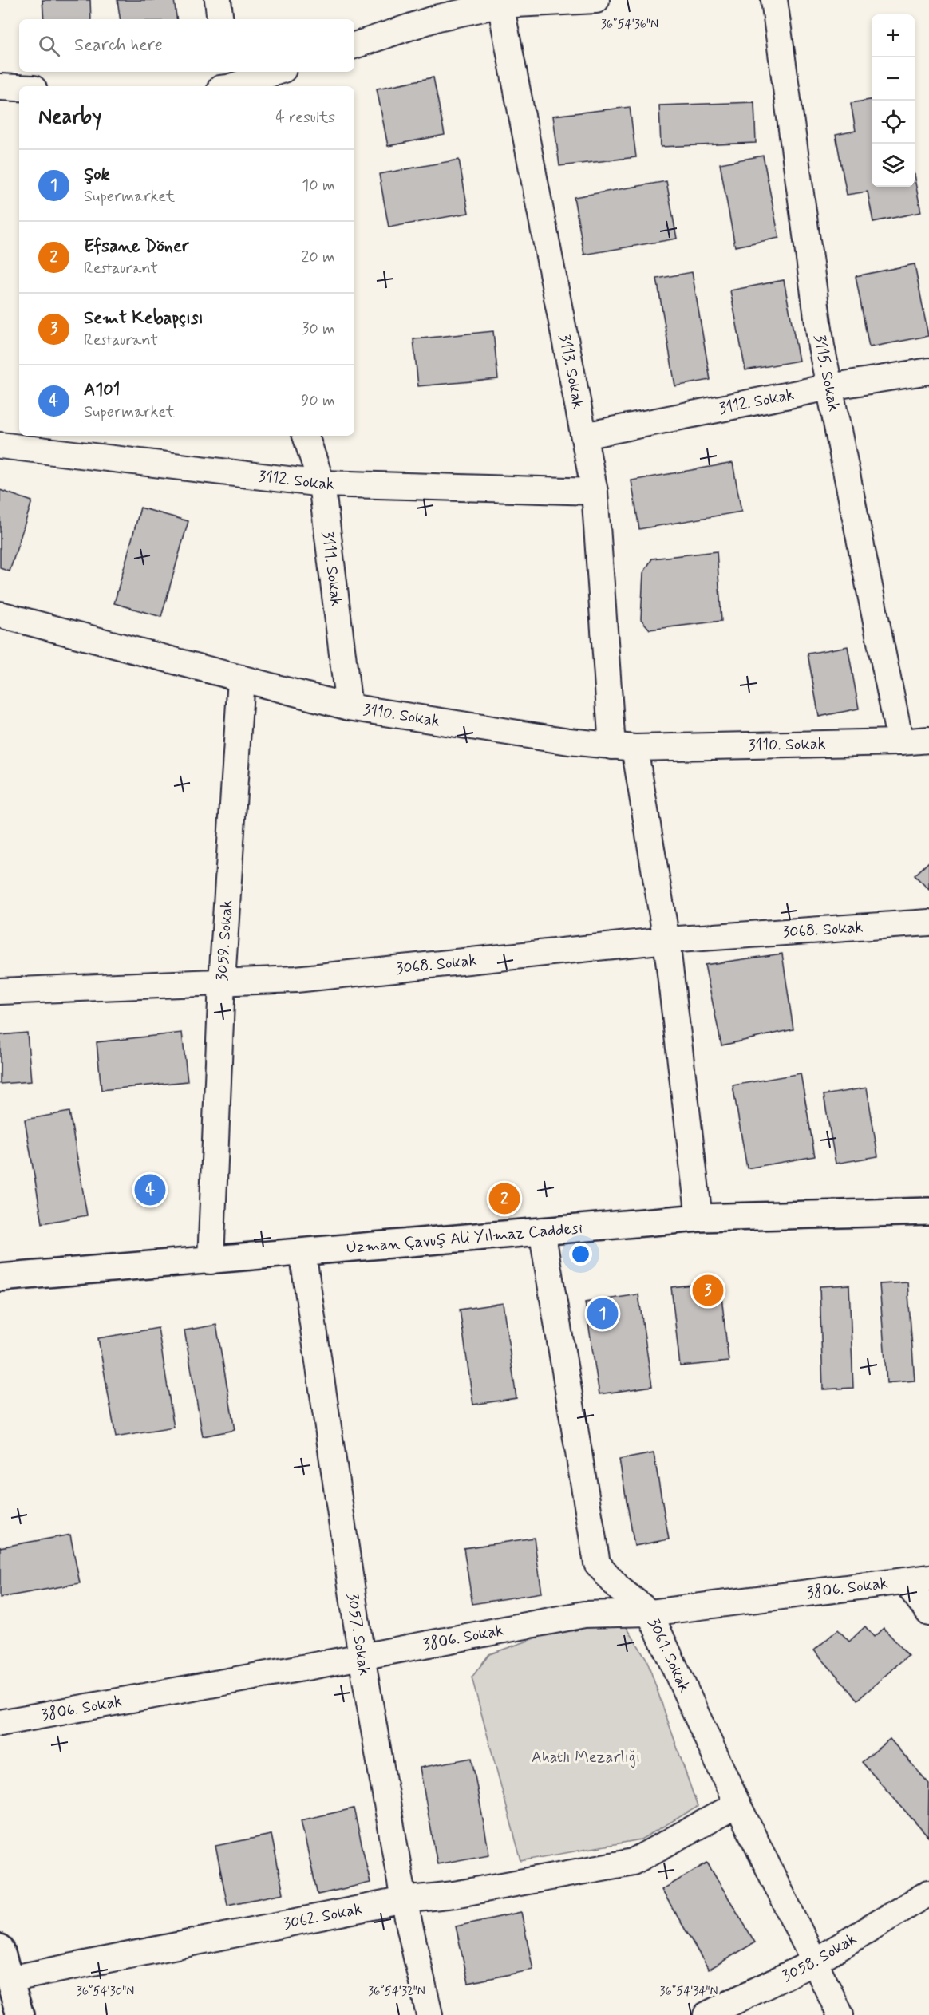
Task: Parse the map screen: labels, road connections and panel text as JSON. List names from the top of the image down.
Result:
{
  "streets": {
    "street": [
      "3113. Sokak",
      "3115. Sokak",
      "3112. Sokak",
      "3111. Sokak",
      "3110. Sokak",
      "3068. Sokak",
      "3059. Sokak",
      "Uzman Çavuş Ali Yılmaz Caddesi",
      "3806. Sokak",
      "3057. Sokak",
      "3061. Sokak",
      "3062. Sokak",
      "3058. Sokak"
    ]
  },
  "crossings": [
    ["3113. Sokak", "3112. Sokak"],
    ["3113. Sokak", "3110. Sokak"],
    ["3113. Sokak", "3068. Sokak"],
    ["3113. Sokak", "Uzman Çavuş Ali Yılmaz Caddesi"],
    ["3115. Sokak", "3112. Sokak"],
    ["3115. Sokak", "3110. Sokak"],
    ["3112. Sokak", "3111. Sokak"],
    ["3111. Sokak", "3110. Sokak"],
    ["3110. Sokak", "3059. Sokak"],
    ["3068. Sokak", "3059. Sokak"],
    ["3059. Sokak", "Uzman Çavuş Ali Yılmaz Caddesi"],
    ["Uzman Çavuş Ali Yılmaz Caddesi", "3057. Sokak"],
    ["Uzman Çavuş Ali Yılmaz Caddesi", "3061. Sokak"],
    ["3806. Sokak", "3057. Sokak"],
    ["3806. Sokak", "3061. Sokak"],
    ["3057. Sokak", "3062. Sokak"],
    ["3061. Sokak", "3062. Sokak"],
    ["3061. Sokak", "3058. Sokak"]
  ],
  "parks": ["Ahatlı Mezarlığı"],
  "page": {
    "map_buttons": ["+", "−"],
    "search": "Search here",
    "heading": ["Nearby", "4 results"],
    "list": [
      {
        "mark": "1",
        "name": "Şok",
        "note": "Supermarket",
        "value": "10 m"
      },
      {
        "mark": "2",
        "name": "Efsane Döner",
        "note": "Restaurant",
        "value": "20 m"
      },
      {
        "mark": "3",
        "name": "Semt Kebapçısı",
        "note": "Restaurant",
        "value": "30 m"
      },
      {
        "mark": "4",
        "name": "A101",
        "note": "Supermarket",
        "value": "90 m"
      }
    ],
    "pins": [
      "4",
      "2",
      "3",
      "1"
    ]
  },
  "coordinates": [
    "36°54'36\"N",
    "36°54'30\"N",
    "36°54'32\"N",
    "36°54'34\"N"
  ]
}
